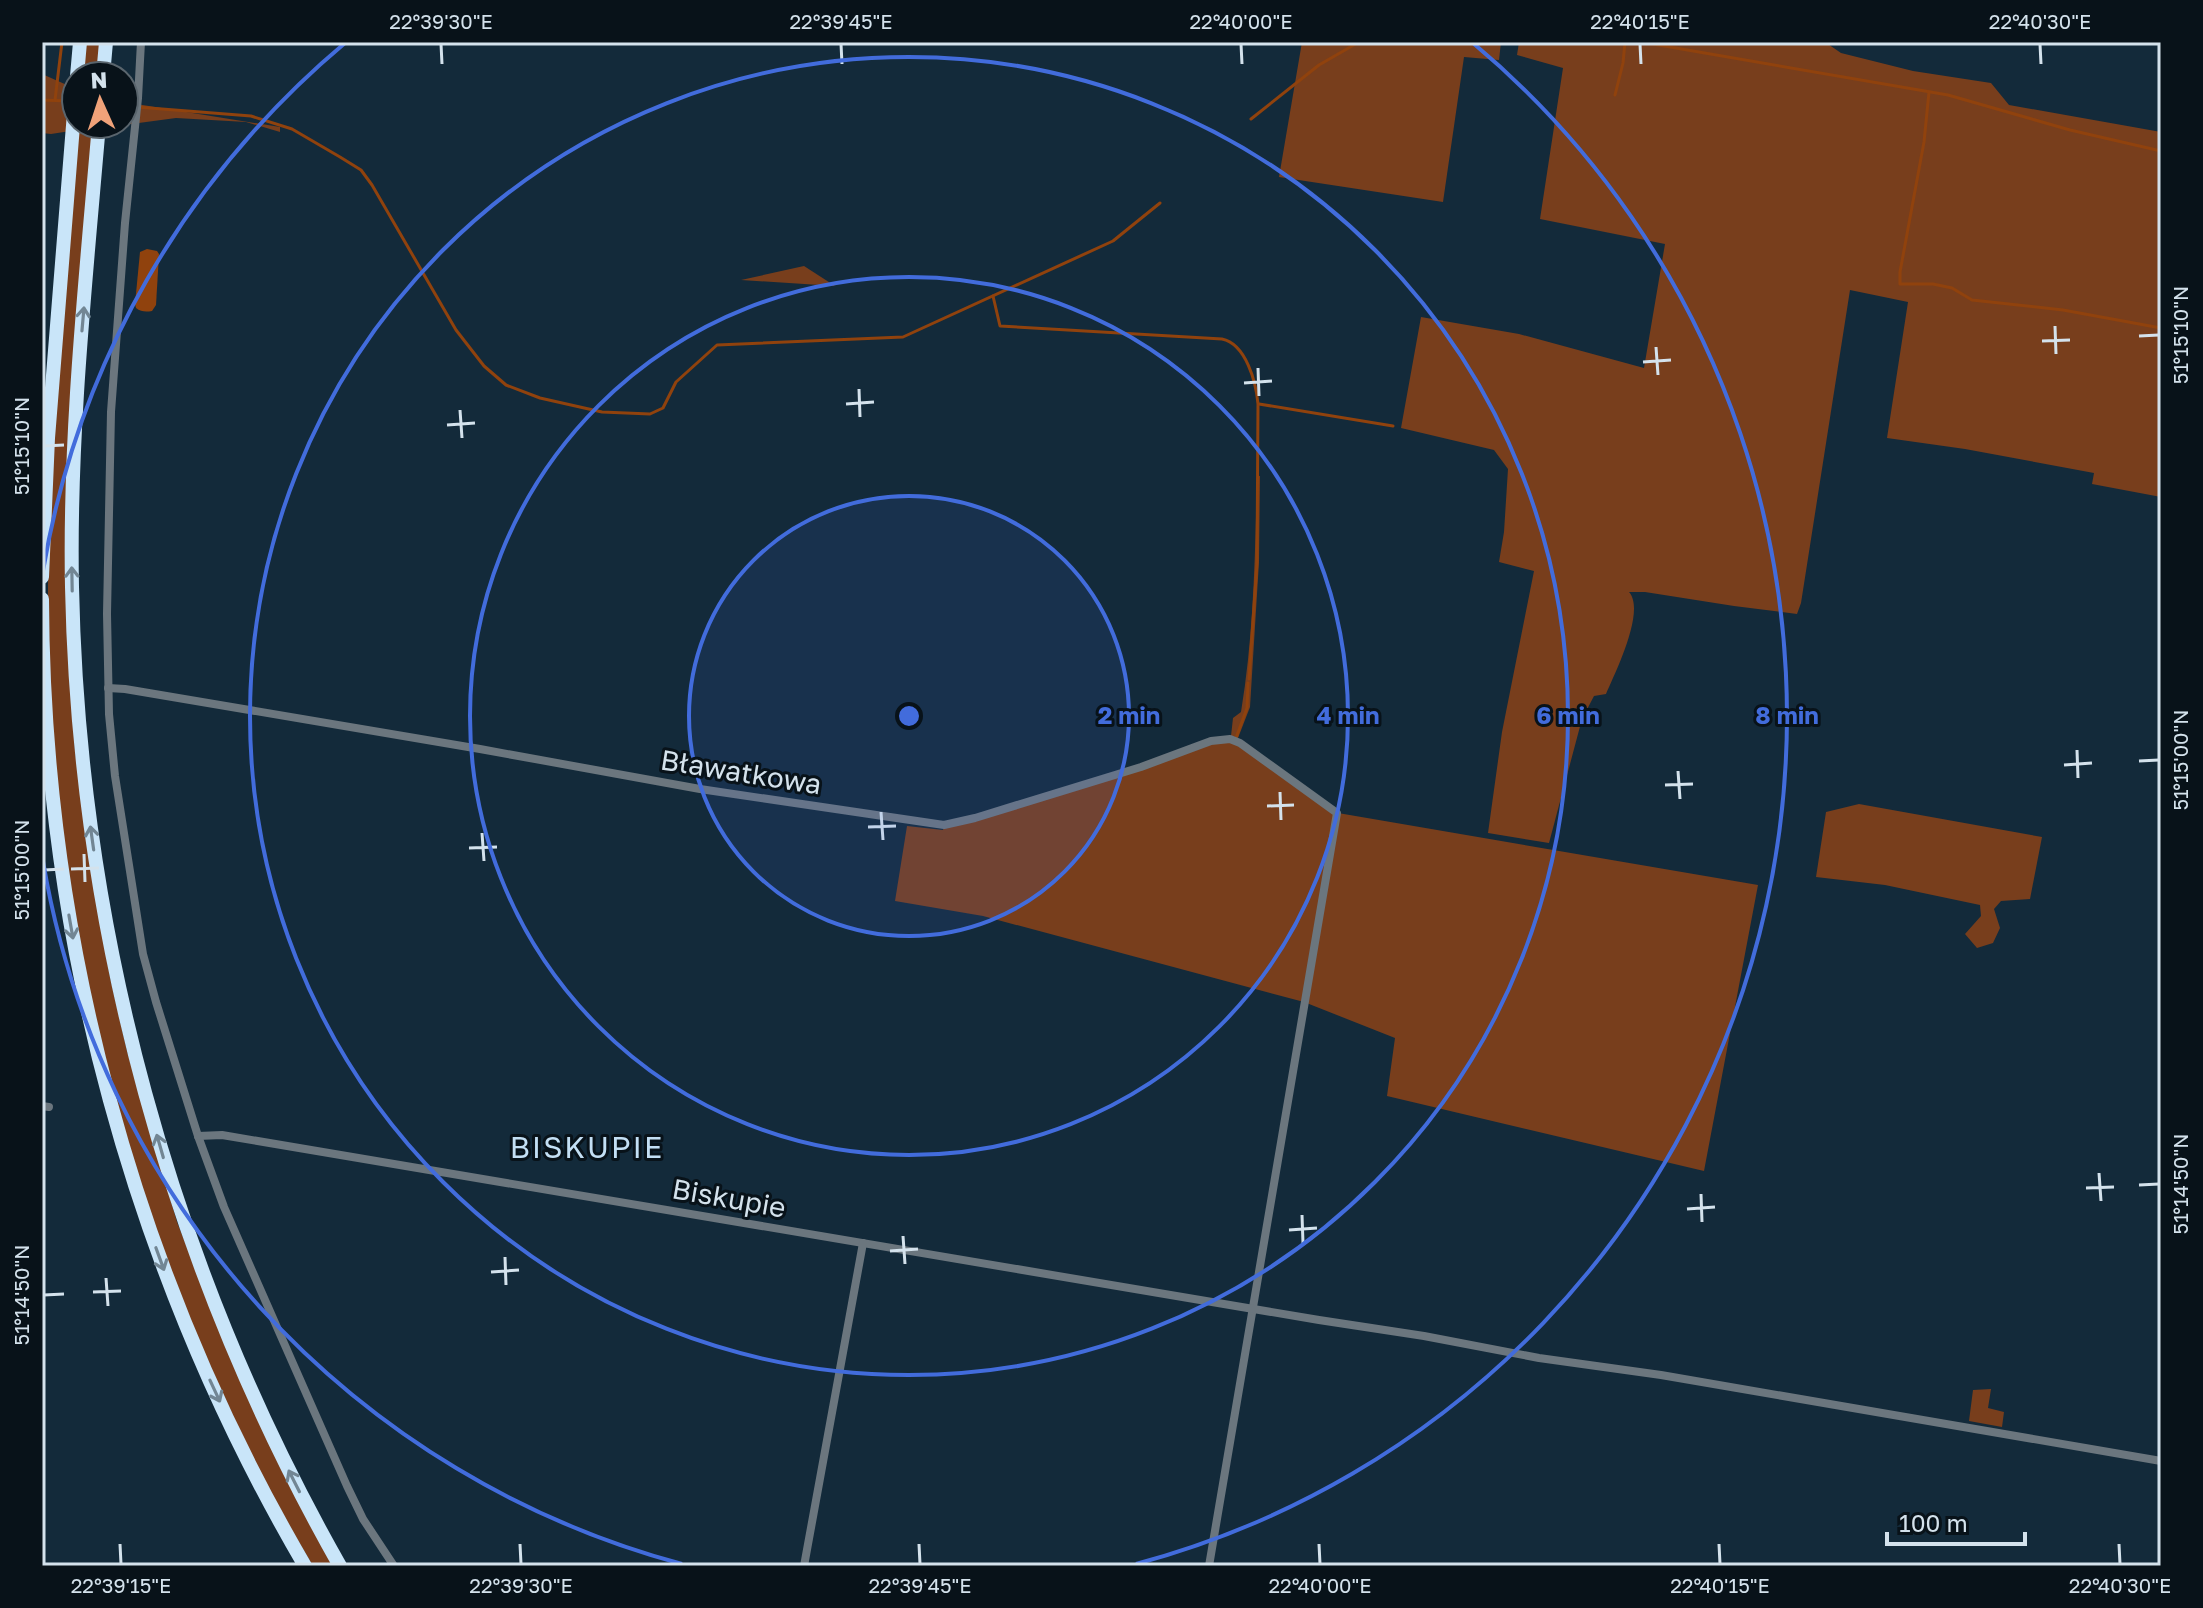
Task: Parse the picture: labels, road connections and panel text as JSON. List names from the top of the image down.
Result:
{
  "streets": {
    "street": ["Bławatkowa", "Biskupie"]
  },
  "crossings": [
    ["Bławatkowa", "Biskupie"]
  ],
  "districts": ["BISKUPIE"],
  "scale_bar": "100 m",
  "north": "top",
  "coordinates": [
    "22°39'30\"E",
    "22°39'45\"E",
    "22°40'00\"E",
    "22°40'15\"E",
    "22°40'30\"E",
    "51°15'10\"N",
    "51°15'00\"N",
    "51°14'50\"N",
    "22°39'15\"E"
  ],
  "rings": [
    "2 min",
    "4 min",
    "6 min",
    "8 min"
  ]
}
